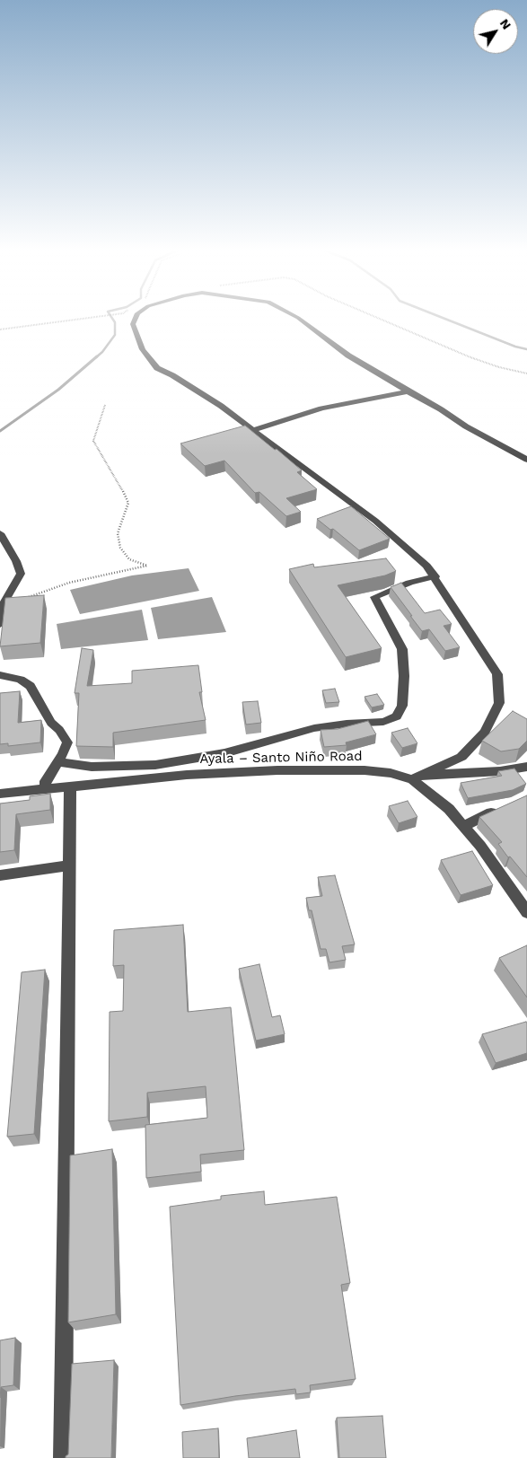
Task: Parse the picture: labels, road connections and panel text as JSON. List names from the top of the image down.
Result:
{
  "streets": {
    "street": ["Ayala – Santo Niño Road"]
  },
  "north": "top right"
}
